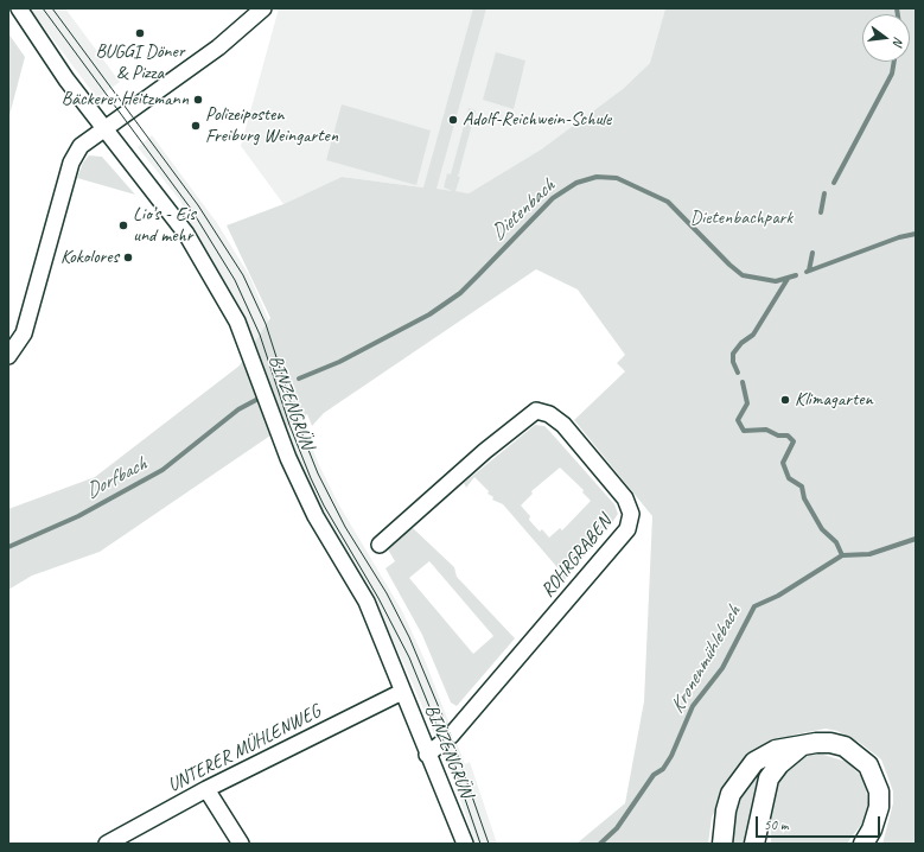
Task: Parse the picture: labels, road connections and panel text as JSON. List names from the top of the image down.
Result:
{
  "streets": {
    "street": ["BINZENGRÜN", "ROHRGRABEN", "UNTERER MÜHLENWEG"]
  },
  "crossings": [
    ["BINZENGRÜN", "ROHRGRABEN"],
    ["BINZENGRÜN", "UNTERER MÜHLENWEG"]
  ],
  "water": ["Dietenbach", "Dorfbach", "Kronenmühlebach"],
  "parks": ["Dietenbachpark"],
  "places": [
    "BUGGI Döner & Pizza",
    "Bäckerei Heitzmann",
    "Adolf-Reichwein-Schule",
    "Polizeiposten Freiburg Weingarten",
    "Lio’s - Eis und mehr",
    "Kokolores",
    "Klimagarten"
  ],
  "scale_bar": "50 m",
  "north": "right"
}
